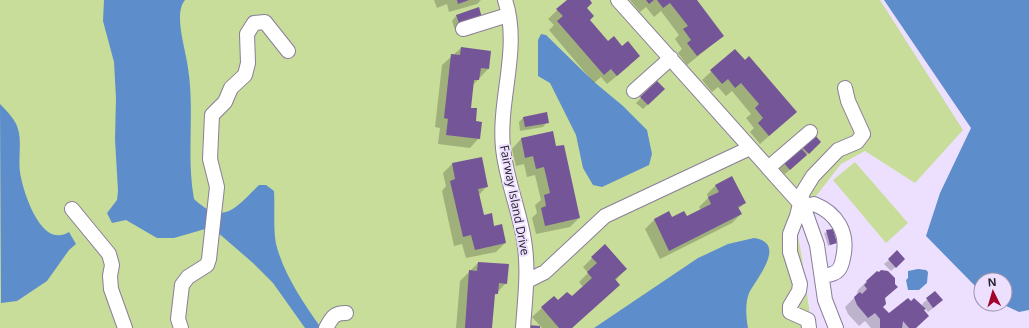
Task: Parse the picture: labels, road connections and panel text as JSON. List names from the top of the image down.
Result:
{
  "streets": {
    "lane": ["Fairway Island Drive"]
  },
  "north": "top"
}
